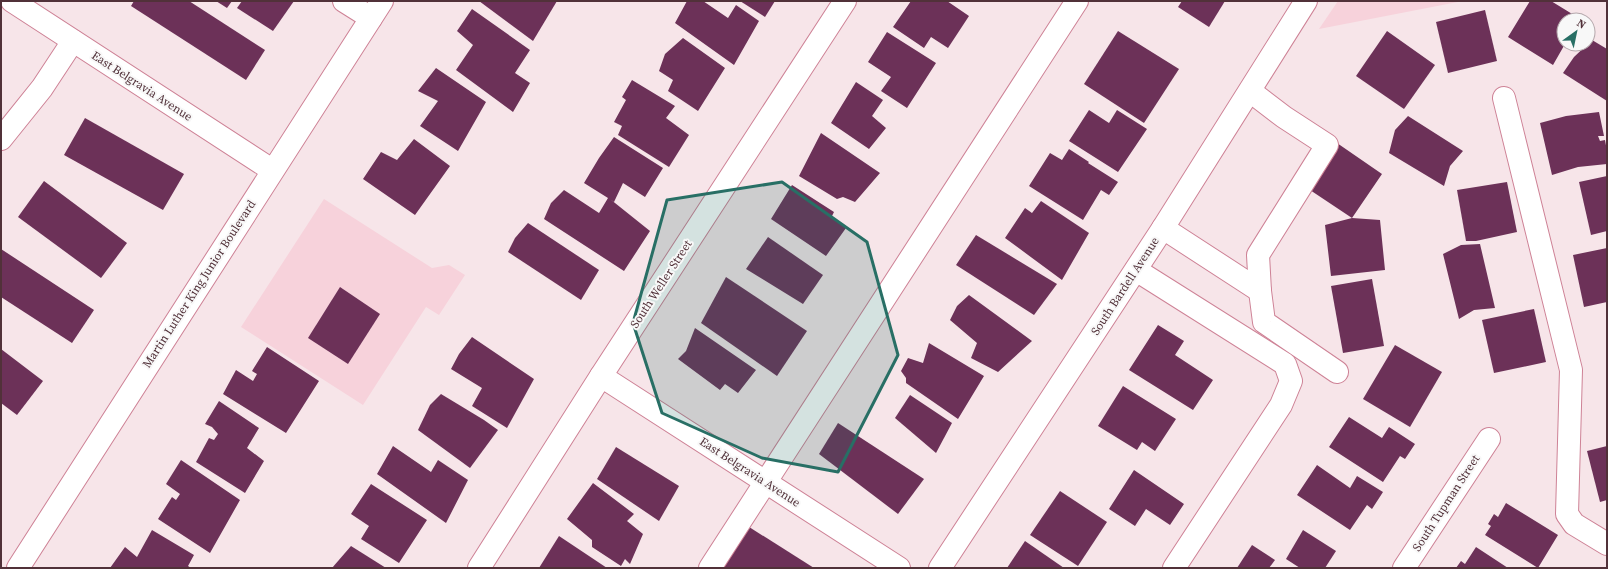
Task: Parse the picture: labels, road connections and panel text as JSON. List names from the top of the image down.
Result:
{
  "streets": {
    "street": [
      "East Belgravia Avenue",
      "Martin Luther King Junior Boulevard",
      "South Weller Street",
      "South Bardell Avenue",
      "South Tupman Street"
    ]
  },
  "crossings": [
    ["East Belgravia Avenue", "Martin Luther King Junior Boulevard"],
    ["East Belgravia Avenue", "South Weller Street"]
  ],
  "north": "top right"
}
